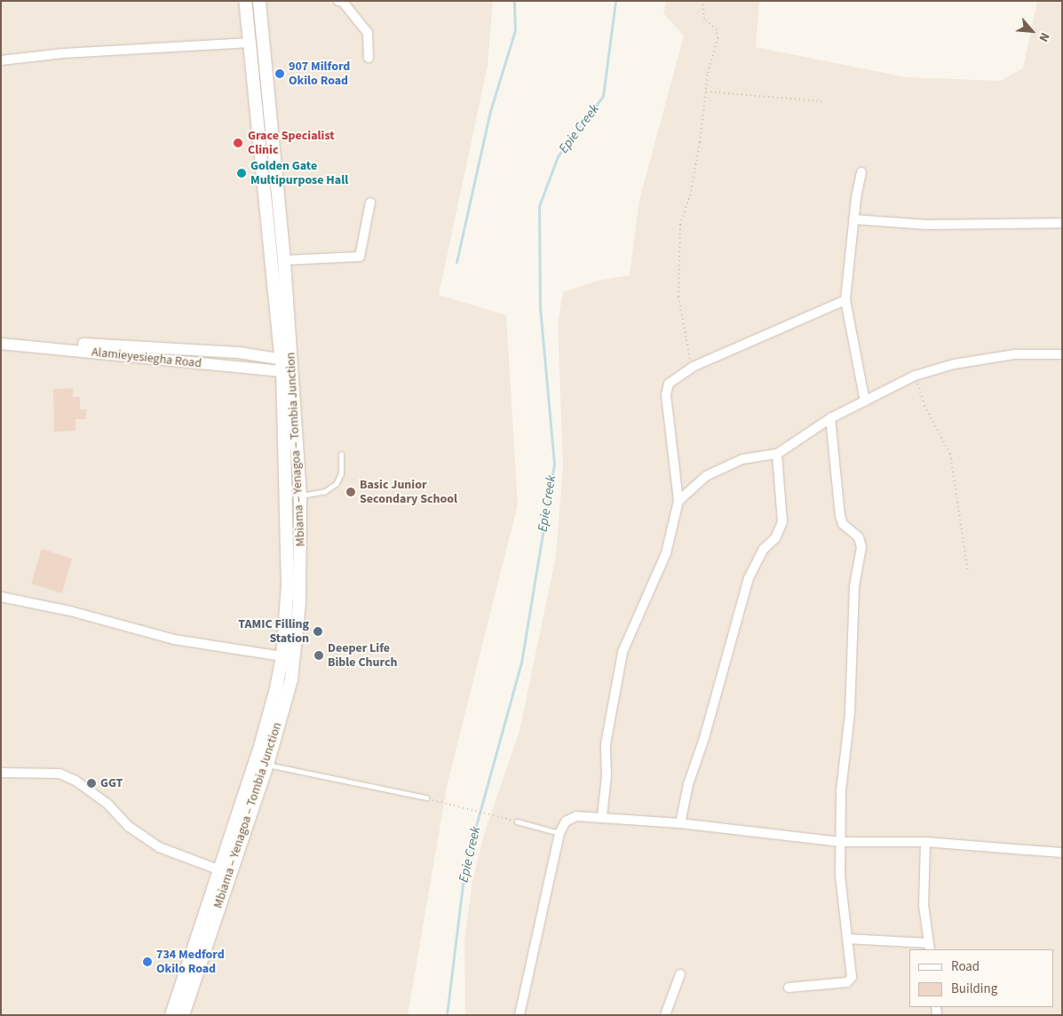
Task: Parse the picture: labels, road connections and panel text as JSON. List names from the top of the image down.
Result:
{
  "streets": {
    "main road": ["Mbiama – Yenagoa – Tombia Junction"],
    "street": ["Alamieyesiegha Road"]
  },
  "crossings": [
    ["Alamieyesiegha Road", "Mbiama – Yenagoa – Tombia Junction"]
  ],
  "water": ["Epie Creek"],
  "places": [
    "907 Milford Okilo Road",
    "Grace Specialist Clinic",
    "Golden Gate Multipurpose Hall",
    "Basic Junior Secondary School",
    "TAMIC Filling Station",
    "Deeper Life Bible Church",
    "GGT",
    "734 Medford Okilo Road"
  ],
  "legend": ["Road", "Building"],
  "north": "bottom right"
}
